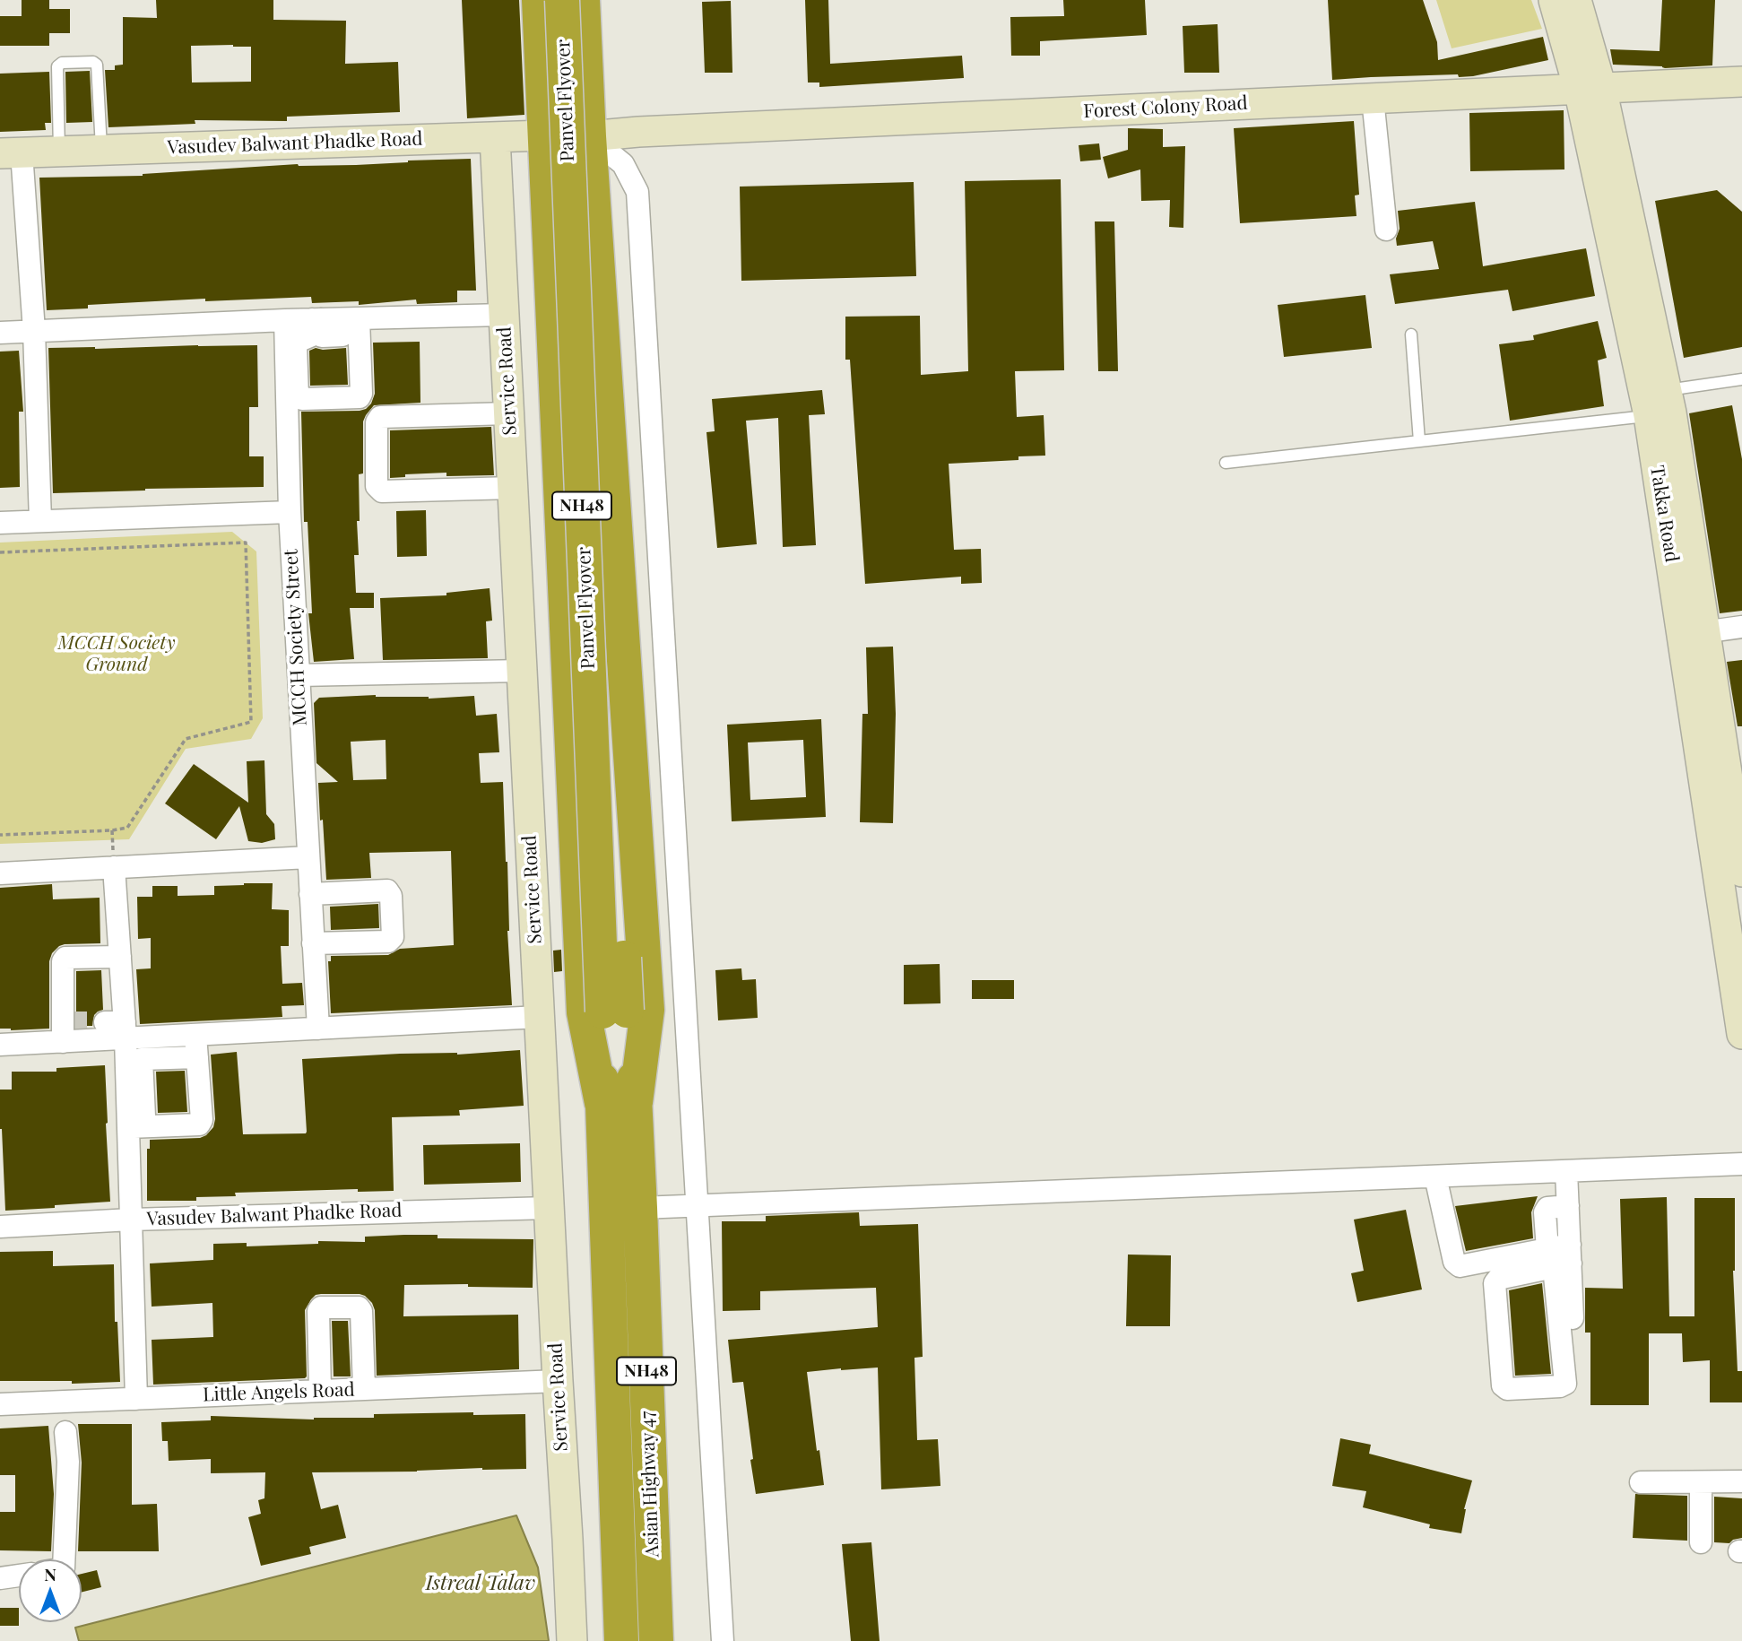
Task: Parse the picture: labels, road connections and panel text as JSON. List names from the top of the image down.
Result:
{
  "streets": {
    "highway": ["Panvel Flyover", "NH48", "Asian Highway 47"],
    "street": [
      "Forest Colony Road",
      "Vasudev Balwant Phadke Road",
      "Service Road",
      "Takka Road",
      "MCCH Society Street",
      "Little Angels Road"
    ]
  },
  "crossings": [
    ["Panvel Flyover", "Asian Highway 47"],
    ["Forest Colony Road", "Vasudev Balwant Phadke Road"],
    ["Forest Colony Road", "Takka Road"],
    ["Vasudev Balwant Phadke Road", "Service Road"],
    ["Service Road", "Little Angels Road"]
  ],
  "water": ["Istreal Talav"],
  "parks": ["MCCH Society Ground"],
  "north": "top"
}
